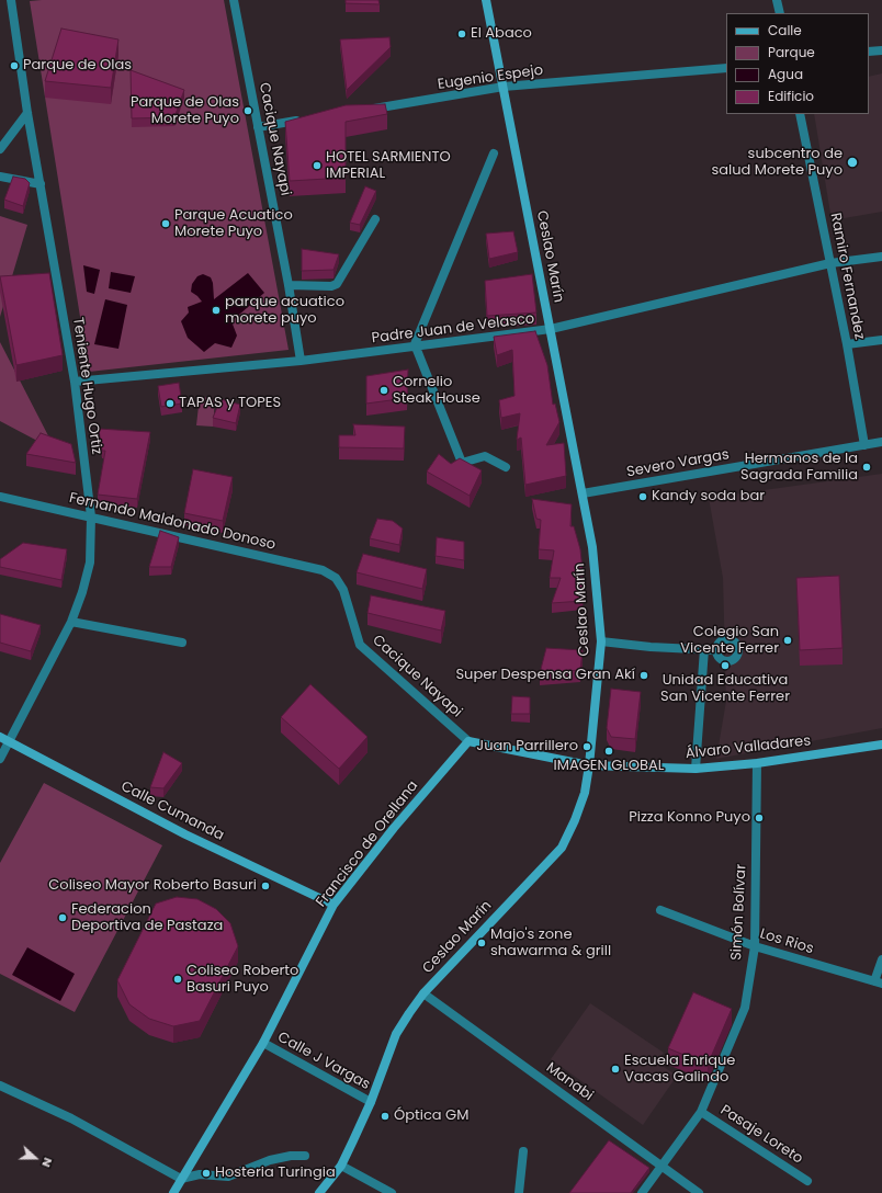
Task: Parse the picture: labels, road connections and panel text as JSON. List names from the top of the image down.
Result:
{
  "streets": {
    "street": [
      "Eugenio Espejo",
      "Cacique Nayapi",
      "Ceslao Marín",
      "Ramiro Fernandez",
      "Padre Juan de Velasco",
      "Teniente Hugo Ortiz",
      "Severo Vargas",
      "Fernando Maldonado Donoso",
      "Álvaro Valladares",
      "Calle Cumanda",
      "Francisco de Orellana",
      "Simón Bolívar",
      "Los Rios",
      "Calle J Vargas",
      "Manabi",
      "Pasaje Loreto"
    ]
  },
  "crossings": [
    ["Eugenio Espejo", "Ceslao Marín"],
    ["Cacique Nayapi", "Padre Juan de Velasco"],
    ["Cacique Nayapi", "Fernando Maldonado Donoso"],
    ["Cacique Nayapi", "Francisco de Orellana"],
    ["Ceslao Marín", "Padre Juan de Velasco"],
    ["Ceslao Marín", "Severo Vargas"],
    ["Ceslao Marín", "Álvaro Valladares"],
    ["Ceslao Marín", "Calle J Vargas"],
    ["Ceslao Marín", "Manabi"],
    ["Ramiro Fernandez", "Padre Juan de Velasco"],
    ["Ramiro Fernandez", "Severo Vargas"],
    ["Padre Juan de Velasco", "Teniente Hugo Ortiz"],
    ["Teniente Hugo Ortiz", "Fernando Maldonado Donoso"],
    ["Teniente Hugo Ortiz", "Calle Cumanda"],
    ["Álvaro Valladares", "Simón Bolívar"],
    ["Calle Cumanda", "Francisco de Orellana"],
    ["Francisco de Orellana", "Calle J Vargas"],
    ["Simón Bolívar", "Los Rios"],
    ["Simón Bolívar", "Manabi"],
    ["Simón Bolívar", "Pasaje Loreto"]
  ],
  "places": [
    "El Abaco",
    "Parque de Olas",
    "Parque de Olas Morete Puyo",
    "subcentro de salud Morete Puyo",
    "HOTEL SARMIENTO IMPERIAL",
    "Parque Acuatico Morete Puyo",
    "parque acuatico morete puyo",
    "Cornelio Steak House",
    "TAPAS y TOPES",
    "Hermanos de la Sagrada Familia",
    "Kandy soda bar",
    "Colegio San Vicente Ferrer",
    "Unidad Educativa San Vicente Ferrer",
    "Super Despensa Gran Akí",
    "Juan Parrillero",
    "IMAGEN GLOBAL",
    "Pizza Konno Puyo",
    "Coliseo Mayor Roberto Basuri",
    "Federacion Deportiva de Pastaza",
    "Majo's zone shawarma & grill",
    "Coliseo Roberto Basuri Puyo",
    "Escuela Enrique Vacas Galindo",
    "Óptica GM",
    "Hosteria Turingia"
  ],
  "legend": [
    "Calle",
    "Parque",
    "Agua",
    "Edificio"
  ],
  "north": "right"
}
